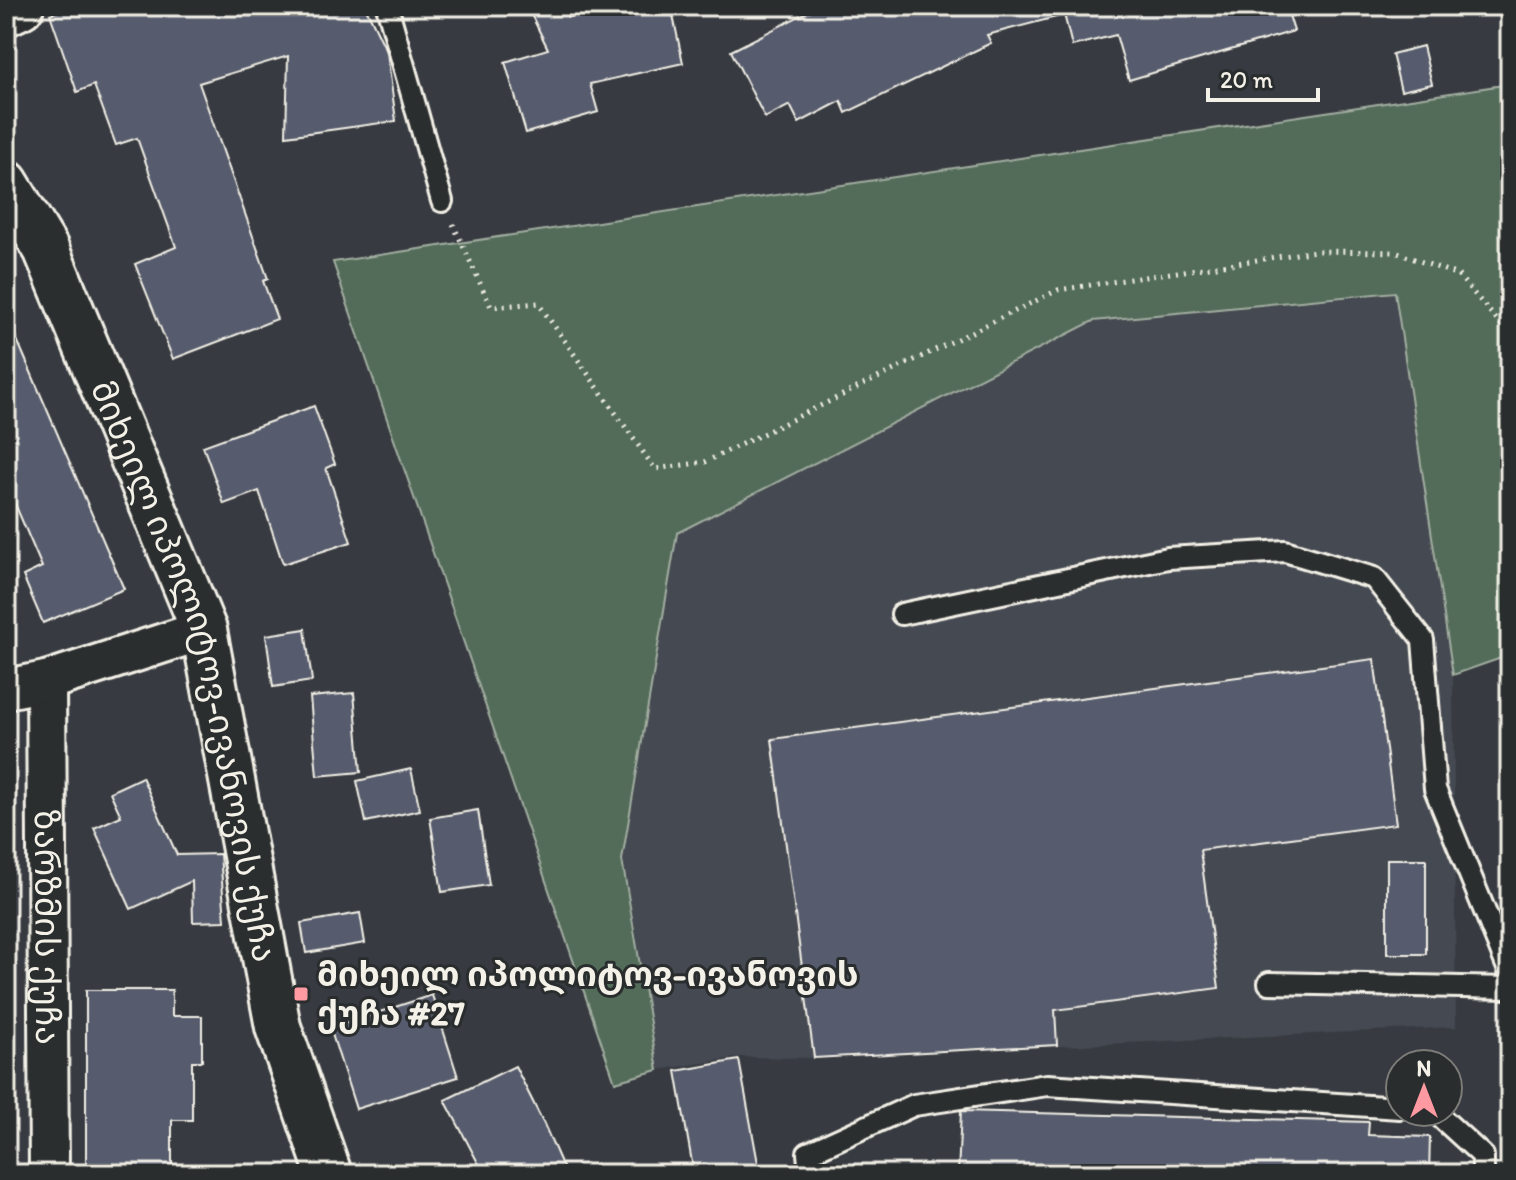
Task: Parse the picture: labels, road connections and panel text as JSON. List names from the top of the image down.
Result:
{
  "streets": {
    "street": ["მიხეილ იპოლიტოვ-ივანოვის ქუჩა", "ზარზმის ქუჩა"]
  },
  "places": {
    "transit": ["მიხეილ იპოლიტოვ-ივანოვის ქუჩა #27"]
  },
  "scale_bar": "20 m",
  "north": "top"
}
